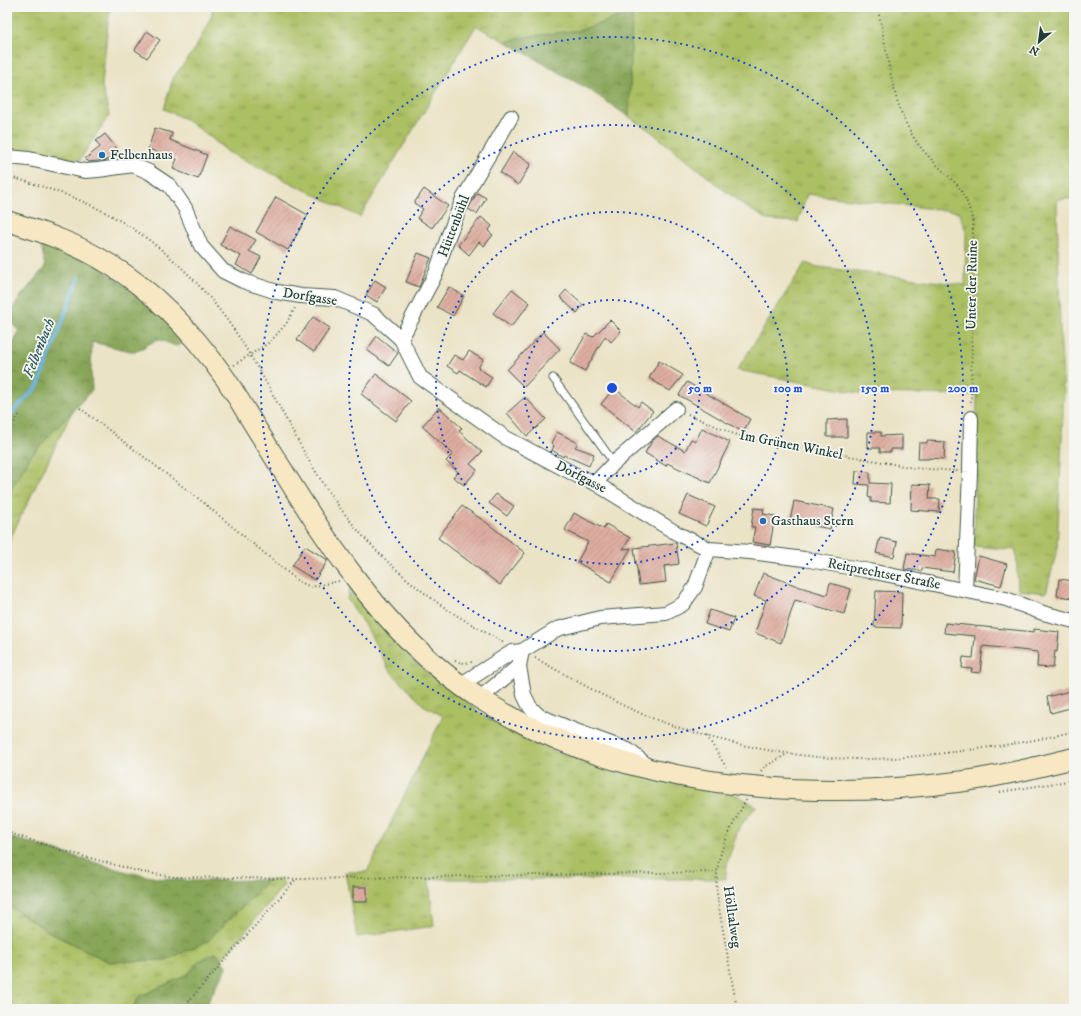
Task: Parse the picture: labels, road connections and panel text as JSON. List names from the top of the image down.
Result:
{
  "streets": {
    "street": ["Hüttenbühl", "Dorfgasse", "Reitprechtser Straße"],
    "path": ["Unter der Ruine", "Im Grünen Winkel", "Hölltalweg"]
  },
  "crossings": [
    ["Hüttenbühl", "Dorfgasse"],
    ["Dorfgasse", "Reitprechtser Straße"]
  ],
  "water": ["Felbenbach"],
  "places": ["Felbenhaus", "Gasthaus Stern"],
  "north": "bottom left",
  "rings": [
    "50 m",
    "100 m",
    "150 m",
    "200 m"
  ]
}
